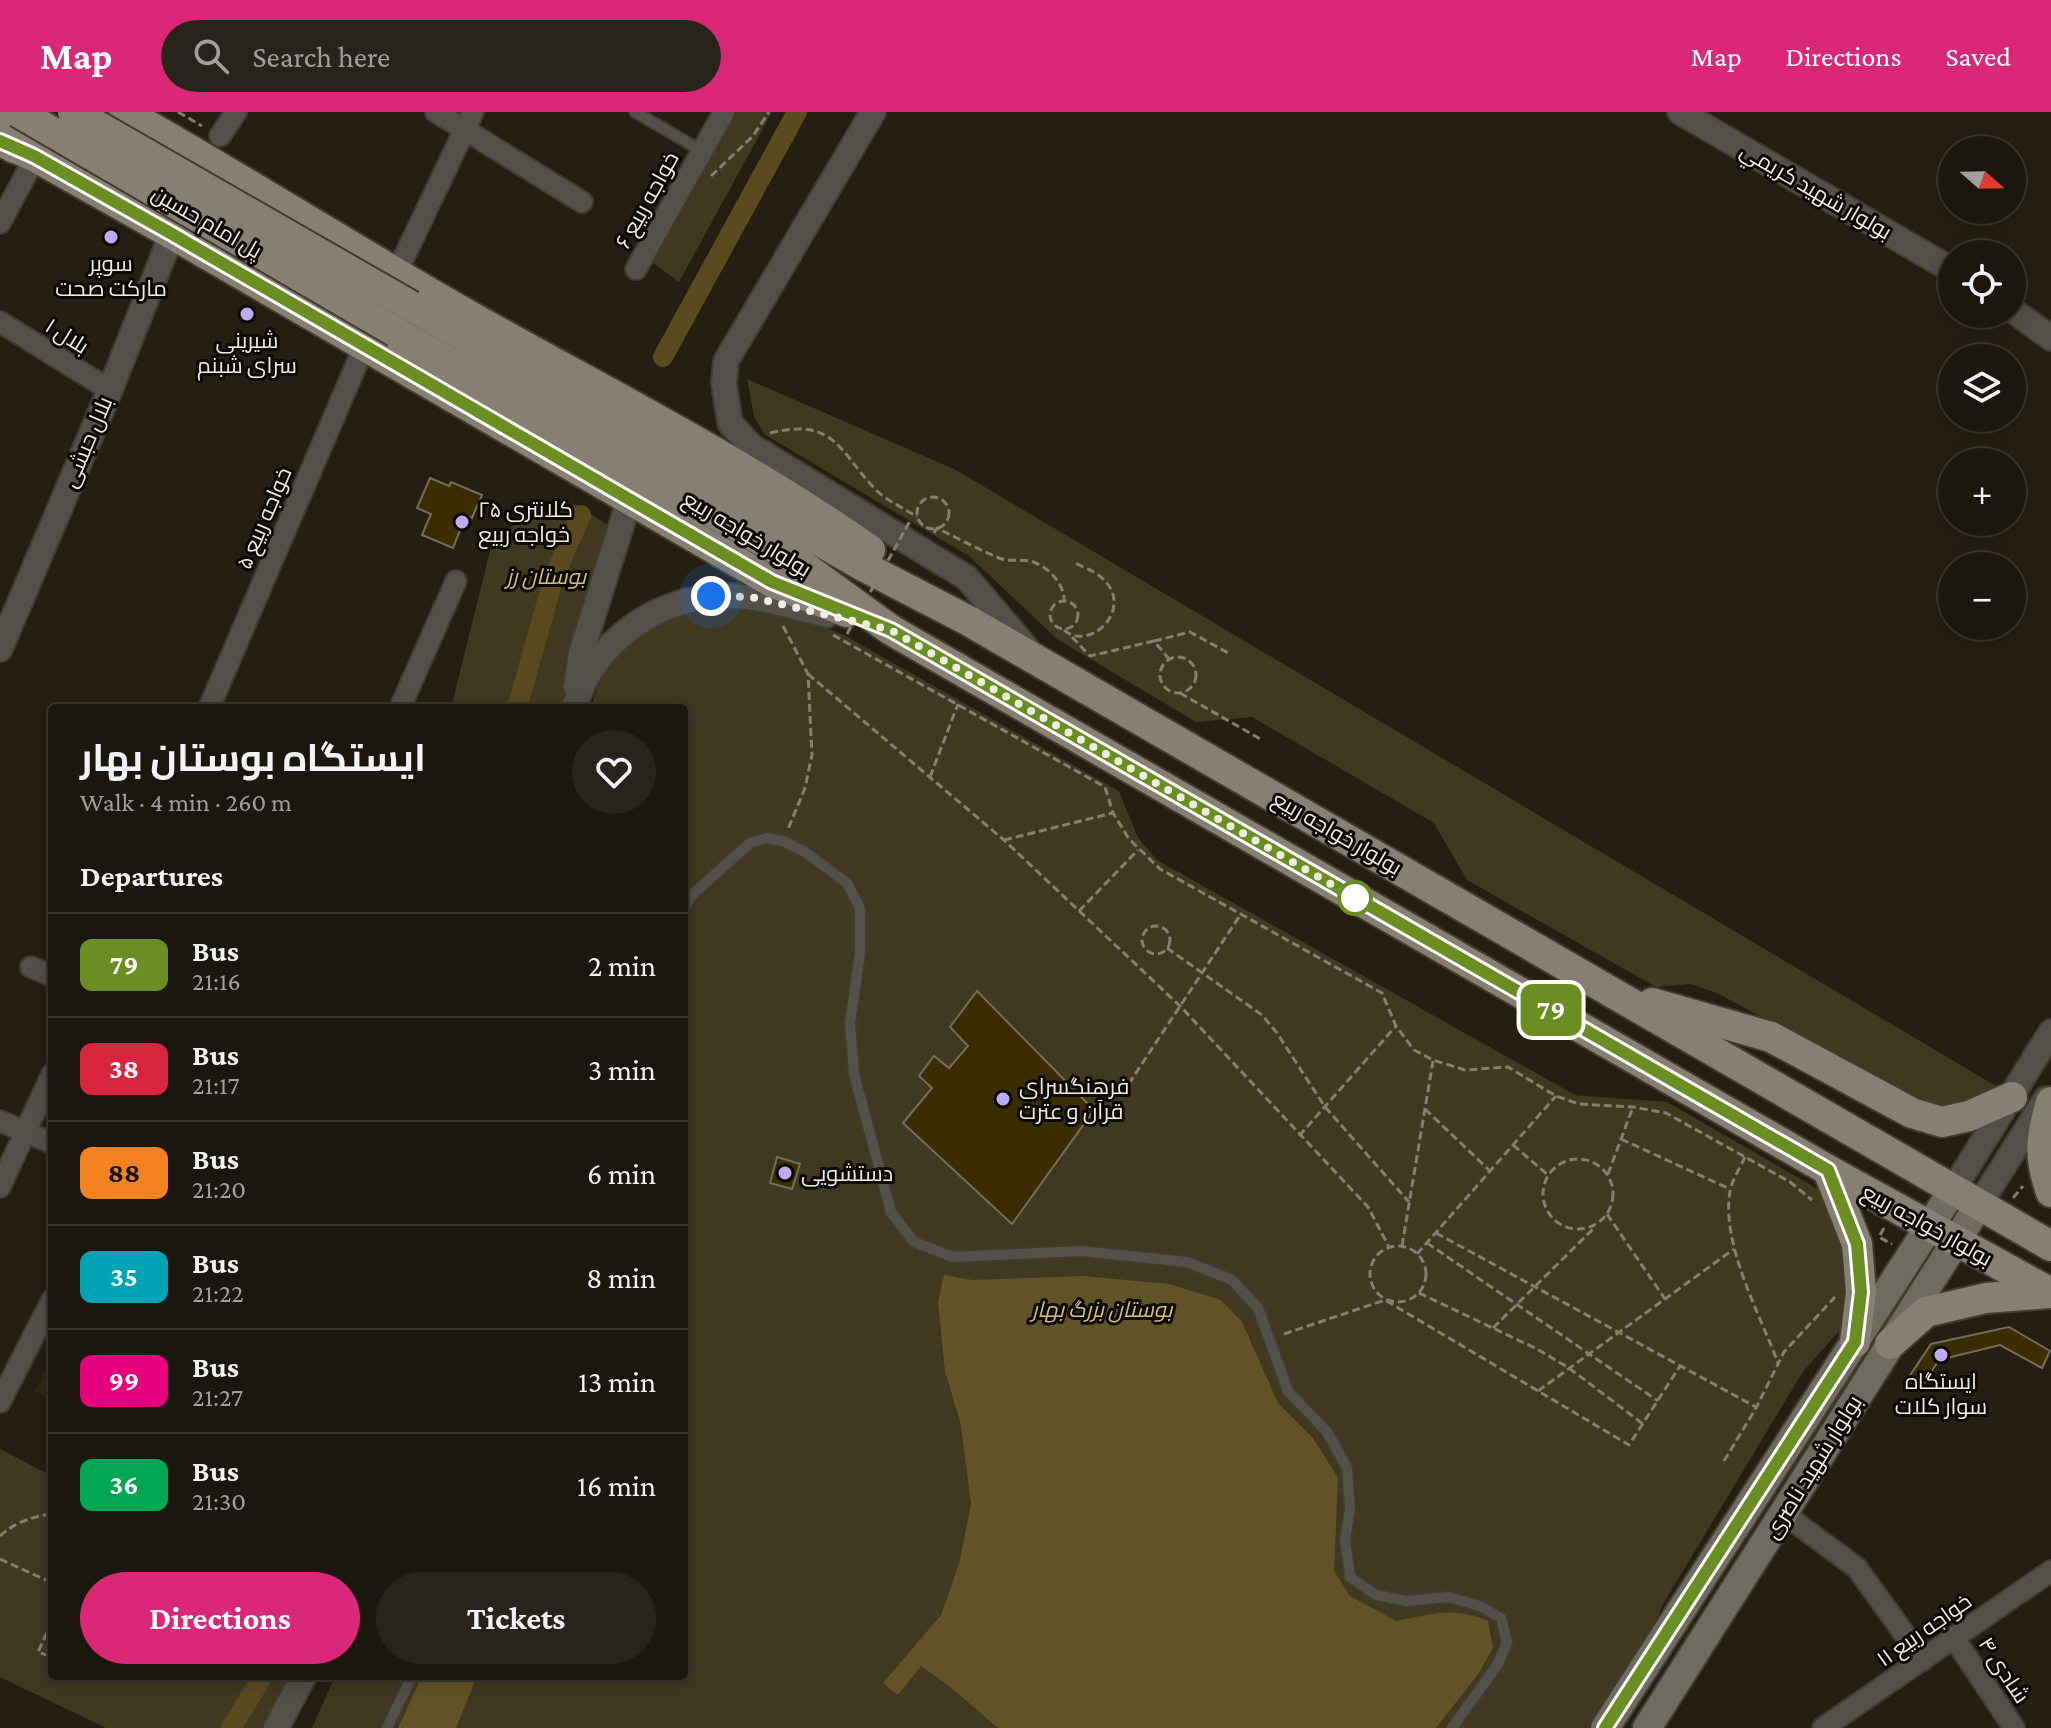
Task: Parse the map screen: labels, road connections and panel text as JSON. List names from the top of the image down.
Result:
{
  "streets": {
    "main road": ["پل امام حسین", "بولوار خواجه ربیع", "بولوار شهید ناصری"],
    "street": [
      "بولوار شهيد كريمي",
      "خواجه ربیع ۶",
      "بلال ۱",
      "بلال حبشی",
      "خواجه ربیع ۵",
      "خواجه ربیع ۱۱",
      "شادی ۴"
    ]
  },
  "crossings": [
    ["پل امام حسین", "بولوار خواجه ربیع"],
    ["بلال ۱", "بلال حبشی"],
    ["بولوار خواجه ربیع", "بولوار شهید ناصری"],
    ["خواجه ربیع ۱۱", "شادی ۴"]
  ],
  "parks": ["بوستان رز", "بوستان بزرگ بهار"],
  "places": [
    "سوپر مارکت صحت",
    "شیرینی سرای شبنم",
    "کلانتری ٢۵ خواجه ربیع",
    "فرهنگسرای قرآن و عترت",
    "دستشویی",
    "ایستگاه سوار کلات"
  ],
  "lines": ["bus line 79"],
  "north": "right",
  "page": {
    "header": "Map",
    "search": "Search here",
    "nav": ["Map", "Directions", "Saved"],
    "on_map": "79",
    "map_buttons": ["+", "−"],
    "heading": [
      ["ایستگاه بوستان بهار", "Walk · 4 min · 260 m"],
      "Departures"
    ],
    "list": [
      {
        "mark": "79",
        "name": "Bus",
        "note": "21:16",
        "value": "2 min"
      },
      {
        "mark": "38",
        "name": "Bus",
        "note": "21:17",
        "value": "3 min"
      },
      {
        "mark": "88",
        "name": "Bus",
        "note": "21:20",
        "value": "6 min"
      },
      {
        "mark": "35",
        "name": "Bus",
        "note": "21:22",
        "value": "8 min"
      },
      {
        "mark": "99",
        "name": "Bus",
        "note": "21:27",
        "value": "13 min"
      },
      {
        "mark": "36",
        "name": "Bus",
        "note": "21:30",
        "value": "16 min"
      }
    ],
    "buttons": ["Directions", "Tickets"]
  }
}
